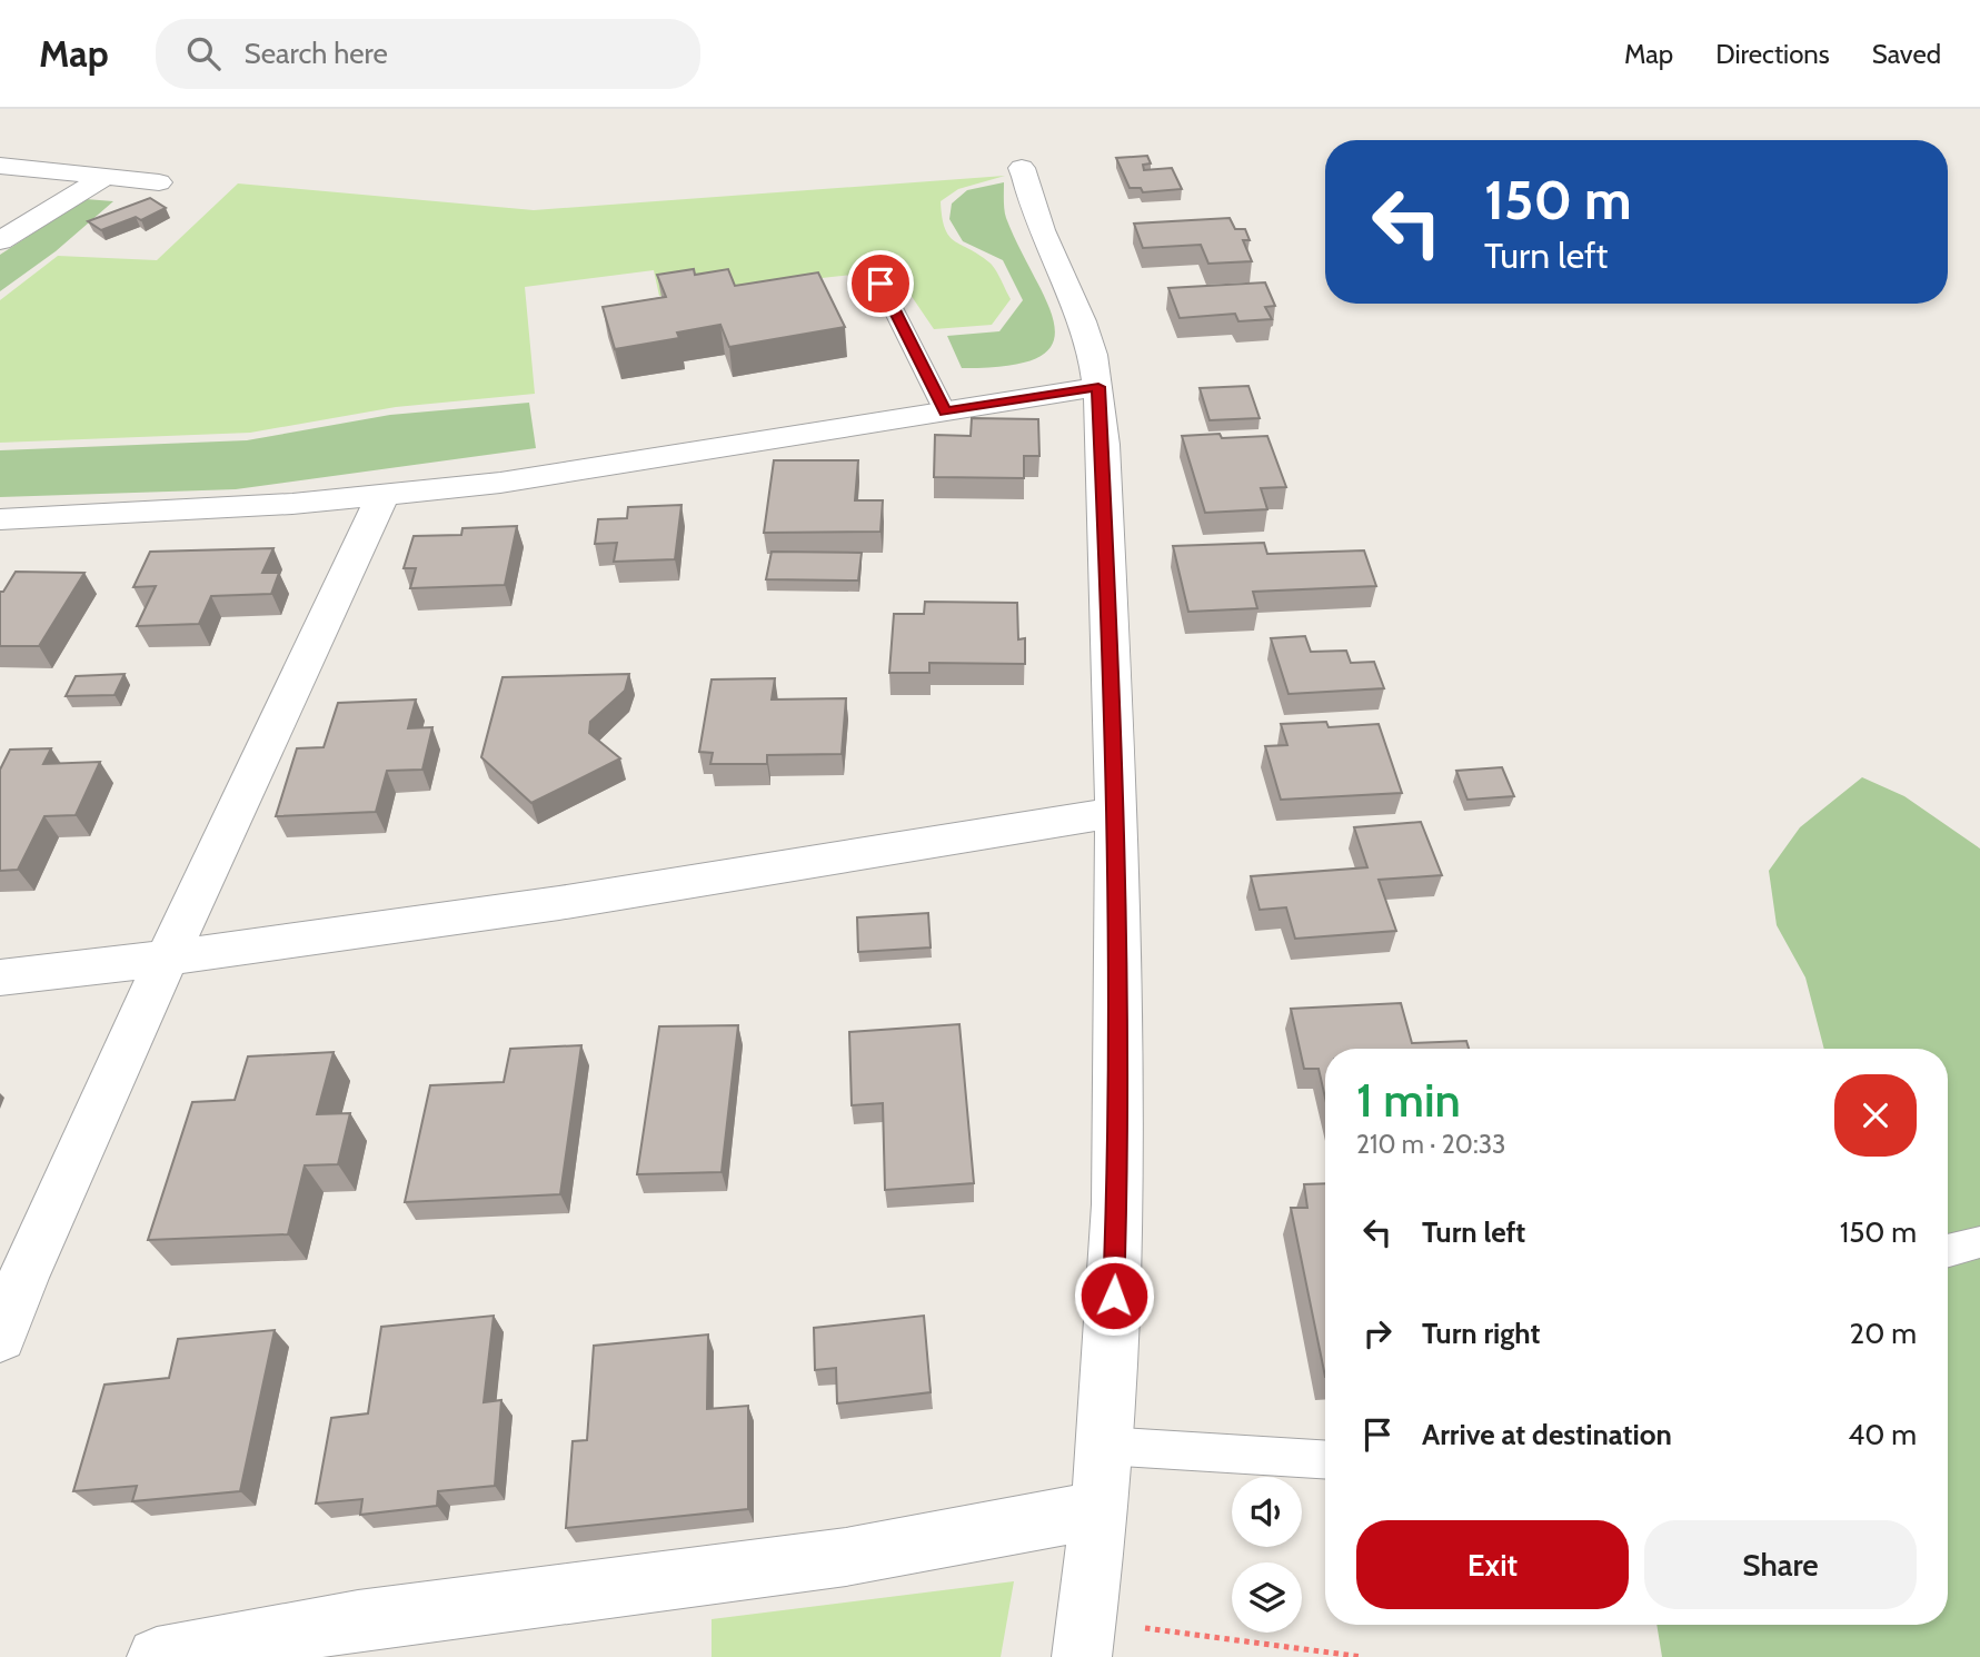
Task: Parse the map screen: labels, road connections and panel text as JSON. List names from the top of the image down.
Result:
{
  "page": {
    "header": "Map",
    "search": "Search here",
    "nav": ["Map", "Directions", "Saved"],
    "turn": ["150 m", "Turn left"],
    "heading": ["1 min", "210 m · 20:33"],
    "list": [
      {
        "name": "Turn left",
        "value": "150 m"
      },
      {
        "name": "Turn right",
        "value": "20 m"
      },
      {
        "name": "Arrive at destination",
        "value": "40 m"
      }
    ],
    "buttons": ["Exit", "Share"]
  }
}
